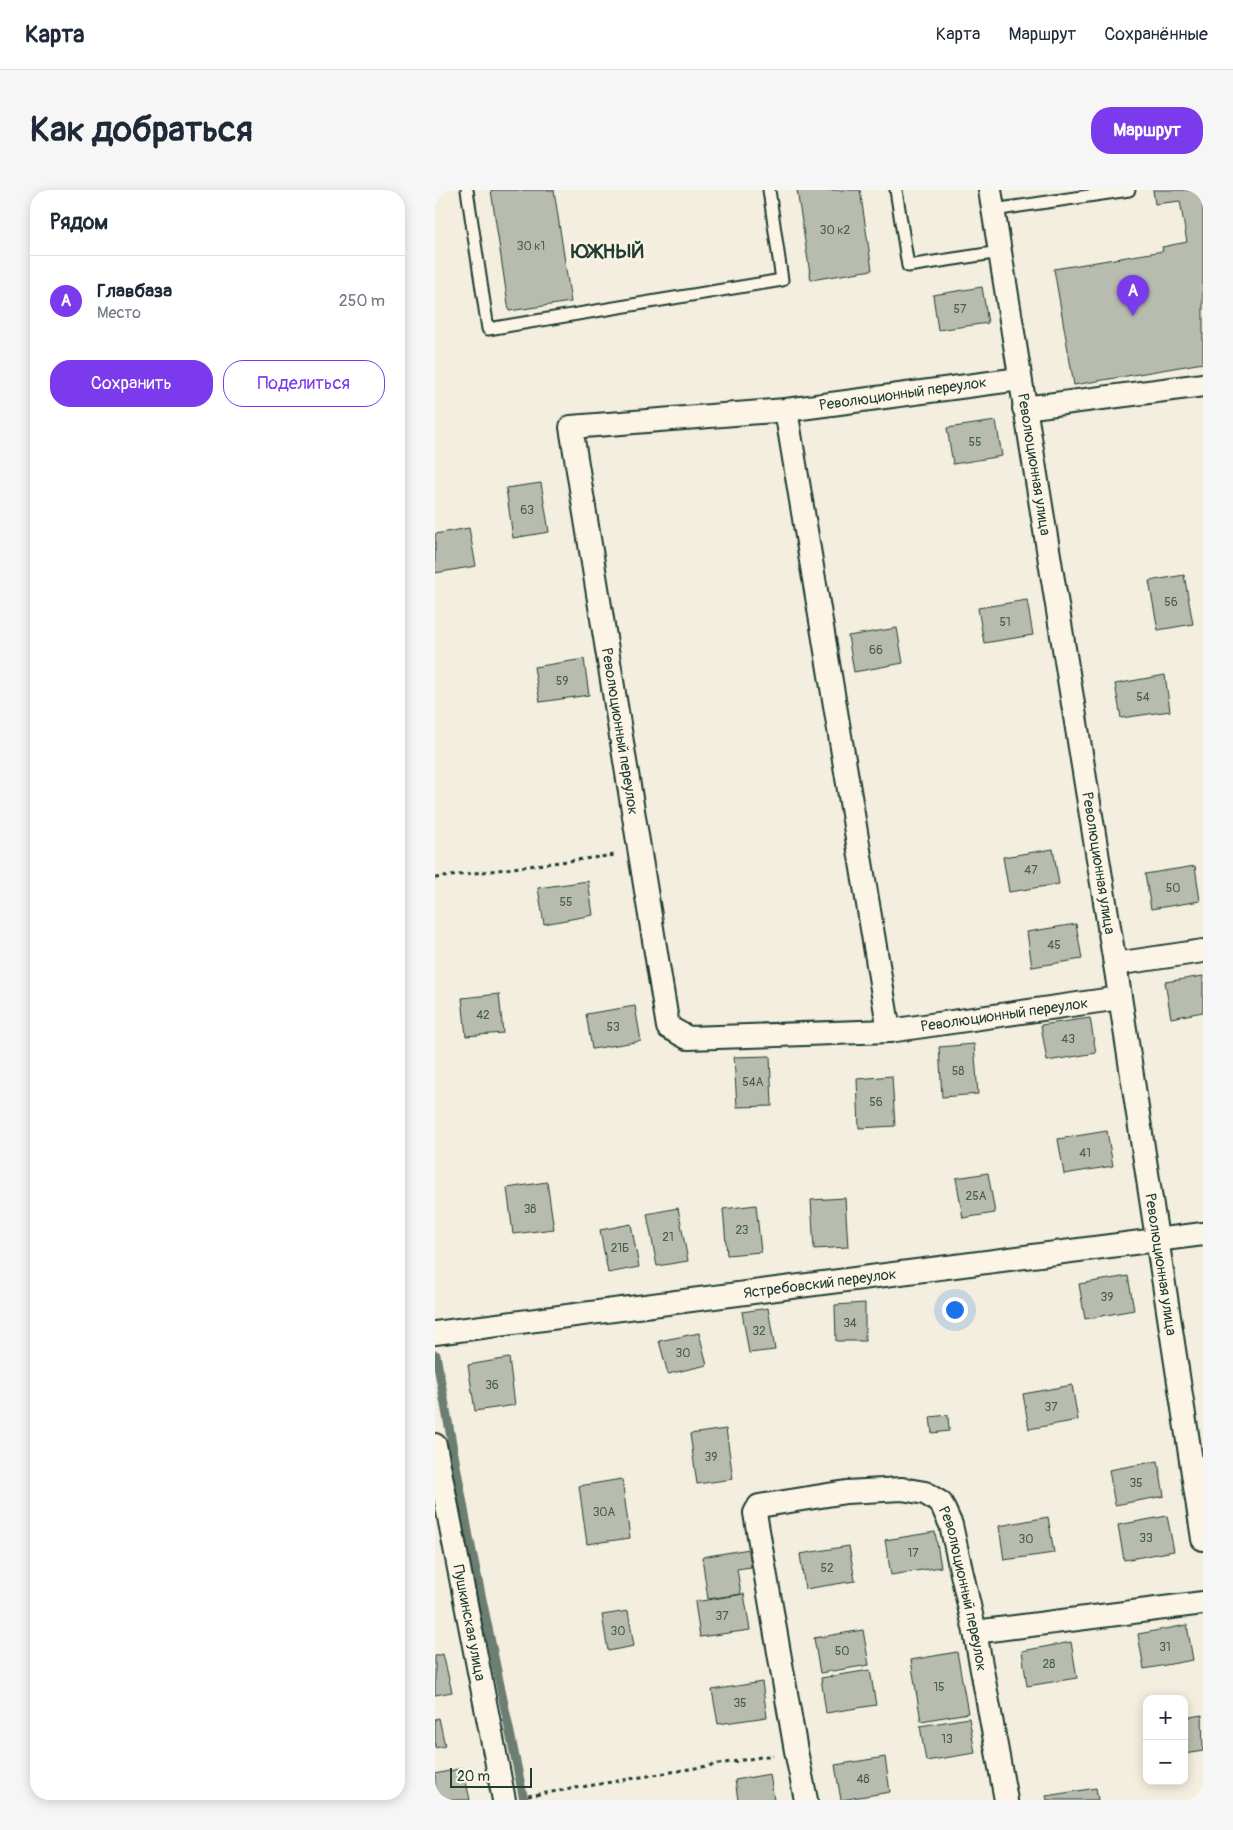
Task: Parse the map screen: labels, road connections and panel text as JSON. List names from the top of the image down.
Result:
{
  "streets": {
    "street": [
      "Революционный переулок",
      "Революционная улица",
      "Ястребовский переулок",
      "Пушкинская улица"
    ]
  },
  "crossings": [
    ["Революционный переулок", "Революционная улица"],
    ["Революционная улица", "Ястребовский переулок"]
  ],
  "districts": ["ЮЖНЫЙ"],
  "house_numbers": [
    "30 к2",
    "30 к1",
    "57",
    "55",
    "63",
    "56",
    "51",
    "66",
    "59",
    "54",
    "47",
    "50",
    "55",
    "45",
    "42",
    "53",
    "43",
    "58",
    "54А",
    "56",
    "41",
    "25А",
    "38",
    "23",
    "21",
    "21Б",
    "39",
    "34",
    "32",
    "30",
    "36",
    "37",
    "39",
    "35",
    "30А",
    "33",
    "30",
    "17",
    "52",
    "37",
    "30",
    "31",
    "50",
    "28",
    "15",
    "35",
    "13",
    "48"
  ],
  "scale_bar": "20 m",
  "page": {
    "header": "Карта",
    "nav": ["Карта", "Маршрут", "Сохранённые"],
    "buttons": [
      "Маршрут",
      ["Сохранить", "Поделиться"]
    ],
    "title": "Как добраться",
    "heading": "Рядом",
    "list": [
      {
        "mark": "A",
        "name": "Главбаза",
        "note": "Место",
        "value": "250 m"
      }
    ],
    "pins": "A",
    "map_buttons": ["+", "−"],
    "scale": "20 m"
  }
}
